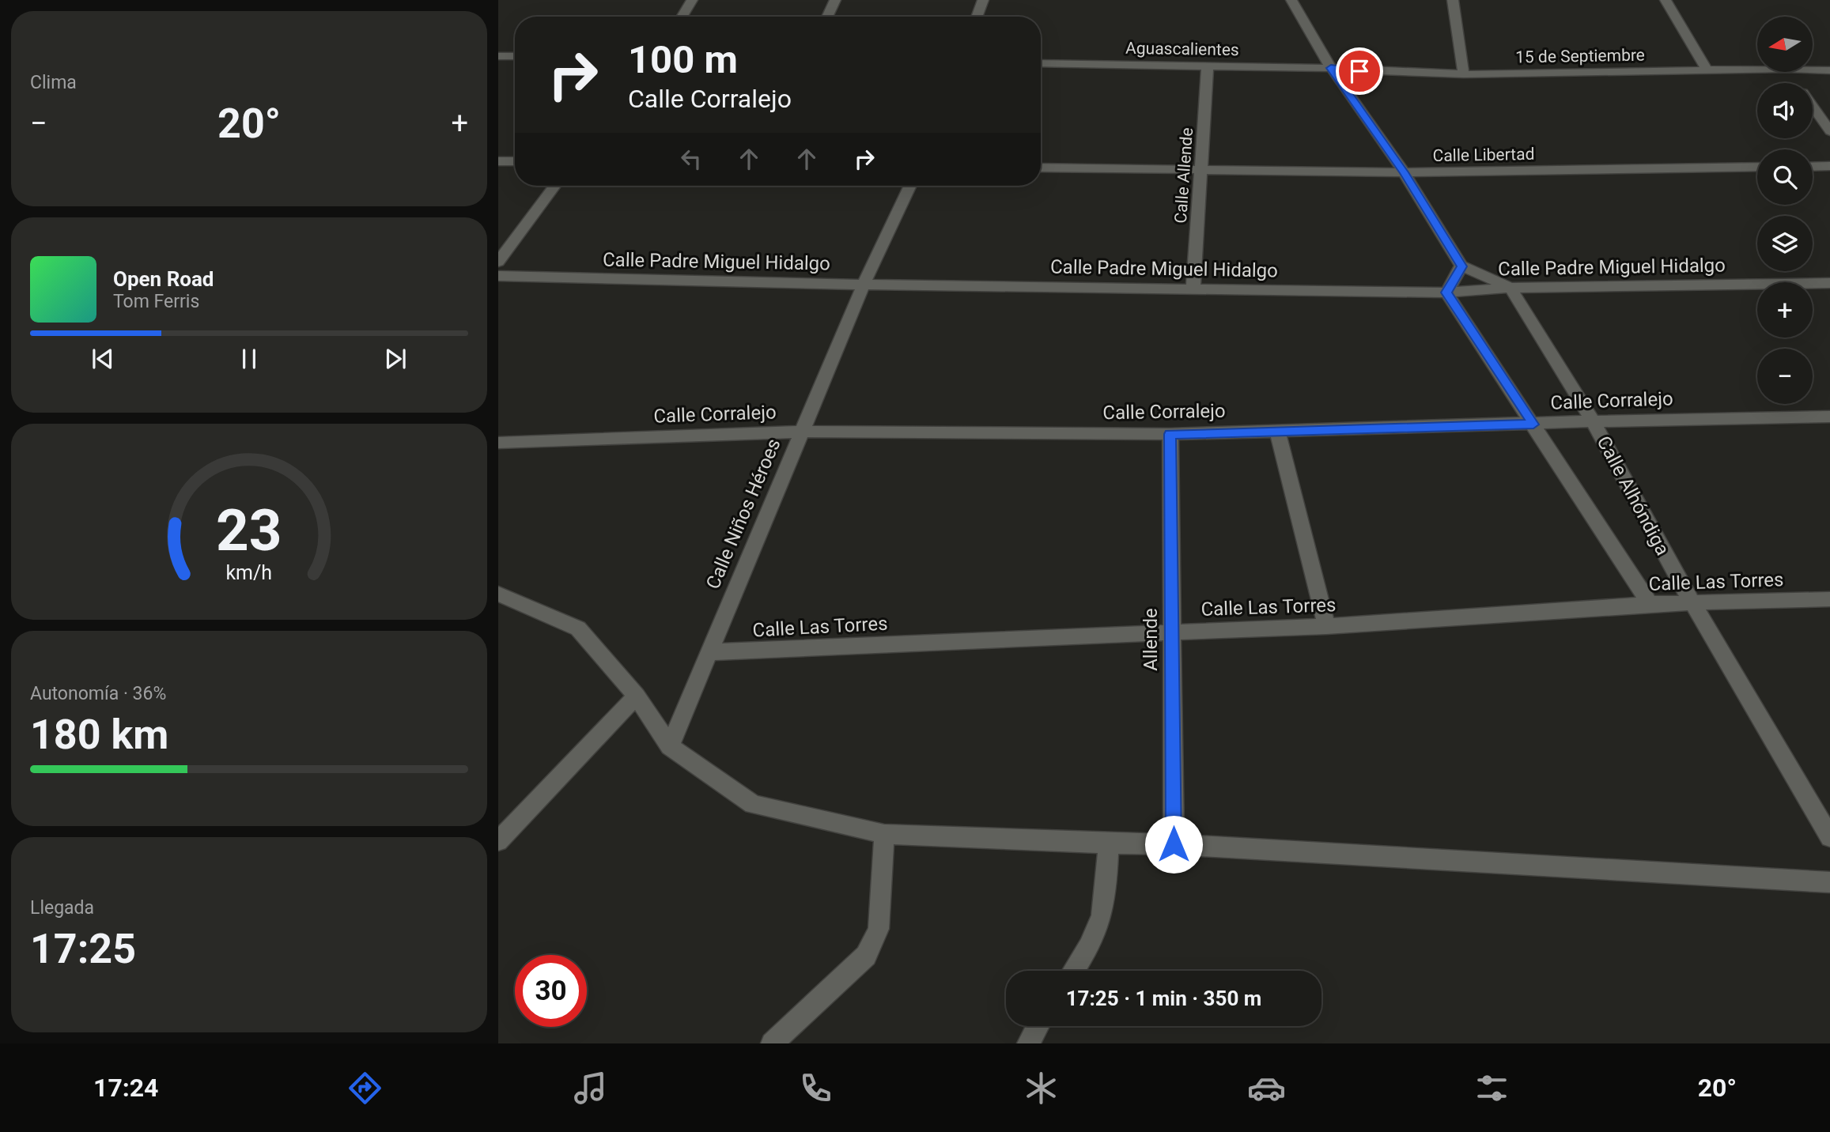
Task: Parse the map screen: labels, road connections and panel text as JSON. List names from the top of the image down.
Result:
{
  "streets": {
    "street": [
      "Aguascalientes",
      "15 de Septiembre",
      "Calle Libertad",
      "Calle Allende",
      "Calle Padre Miguel Hidalgo",
      "Calle Corralejo",
      "Calle Alhóndiga",
      "Calle Niños Héroes",
      "Calle Las Torres",
      "Allende"
    ]
  },
  "crossings": [
    ["Aguascalientes", "15 de Septiembre"],
    ["Aguascalientes", "Calle Allende"],
    ["Calle Libertad", "Calle Allende"],
    ["Calle Allende", "Calle Padre Miguel Hidalgo"],
    ["Calle Padre Miguel Hidalgo", "Calle Alhóndiga"],
    ["Calle Padre Miguel Hidalgo", "Calle Niños Héroes"],
    ["Calle Corralejo", "Calle Alhóndiga"],
    ["Calle Corralejo", "Calle Niños Héroes"],
    ["Calle Corralejo", "Allende"],
    ["Calle Alhóndiga", "Calle Las Torres"],
    ["Calle Niños Héroes", "Calle Las Torres"],
    ["Calle Las Torres", "Allende"]
  ],
  "north": "left",
  "page": {
    "tile": [
      "Clima",
      ["Autonomía · 36%", "180 km"],
      ["Llegada", "17:25"]
    ],
    "map_buttons": ["+", "−"],
    "turn": ["100 m", "Calle Corralejo"],
    "heat": ["−", "20°", "+"],
    "song": ["Open Road", "Tom Ferris"],
    "limit": "30",
    "trip": "17:25 · 1 min · 350 m",
    "tabs": ["17:24", "20°"],
    "gauge": ["23", "km/h"]
  }
}
